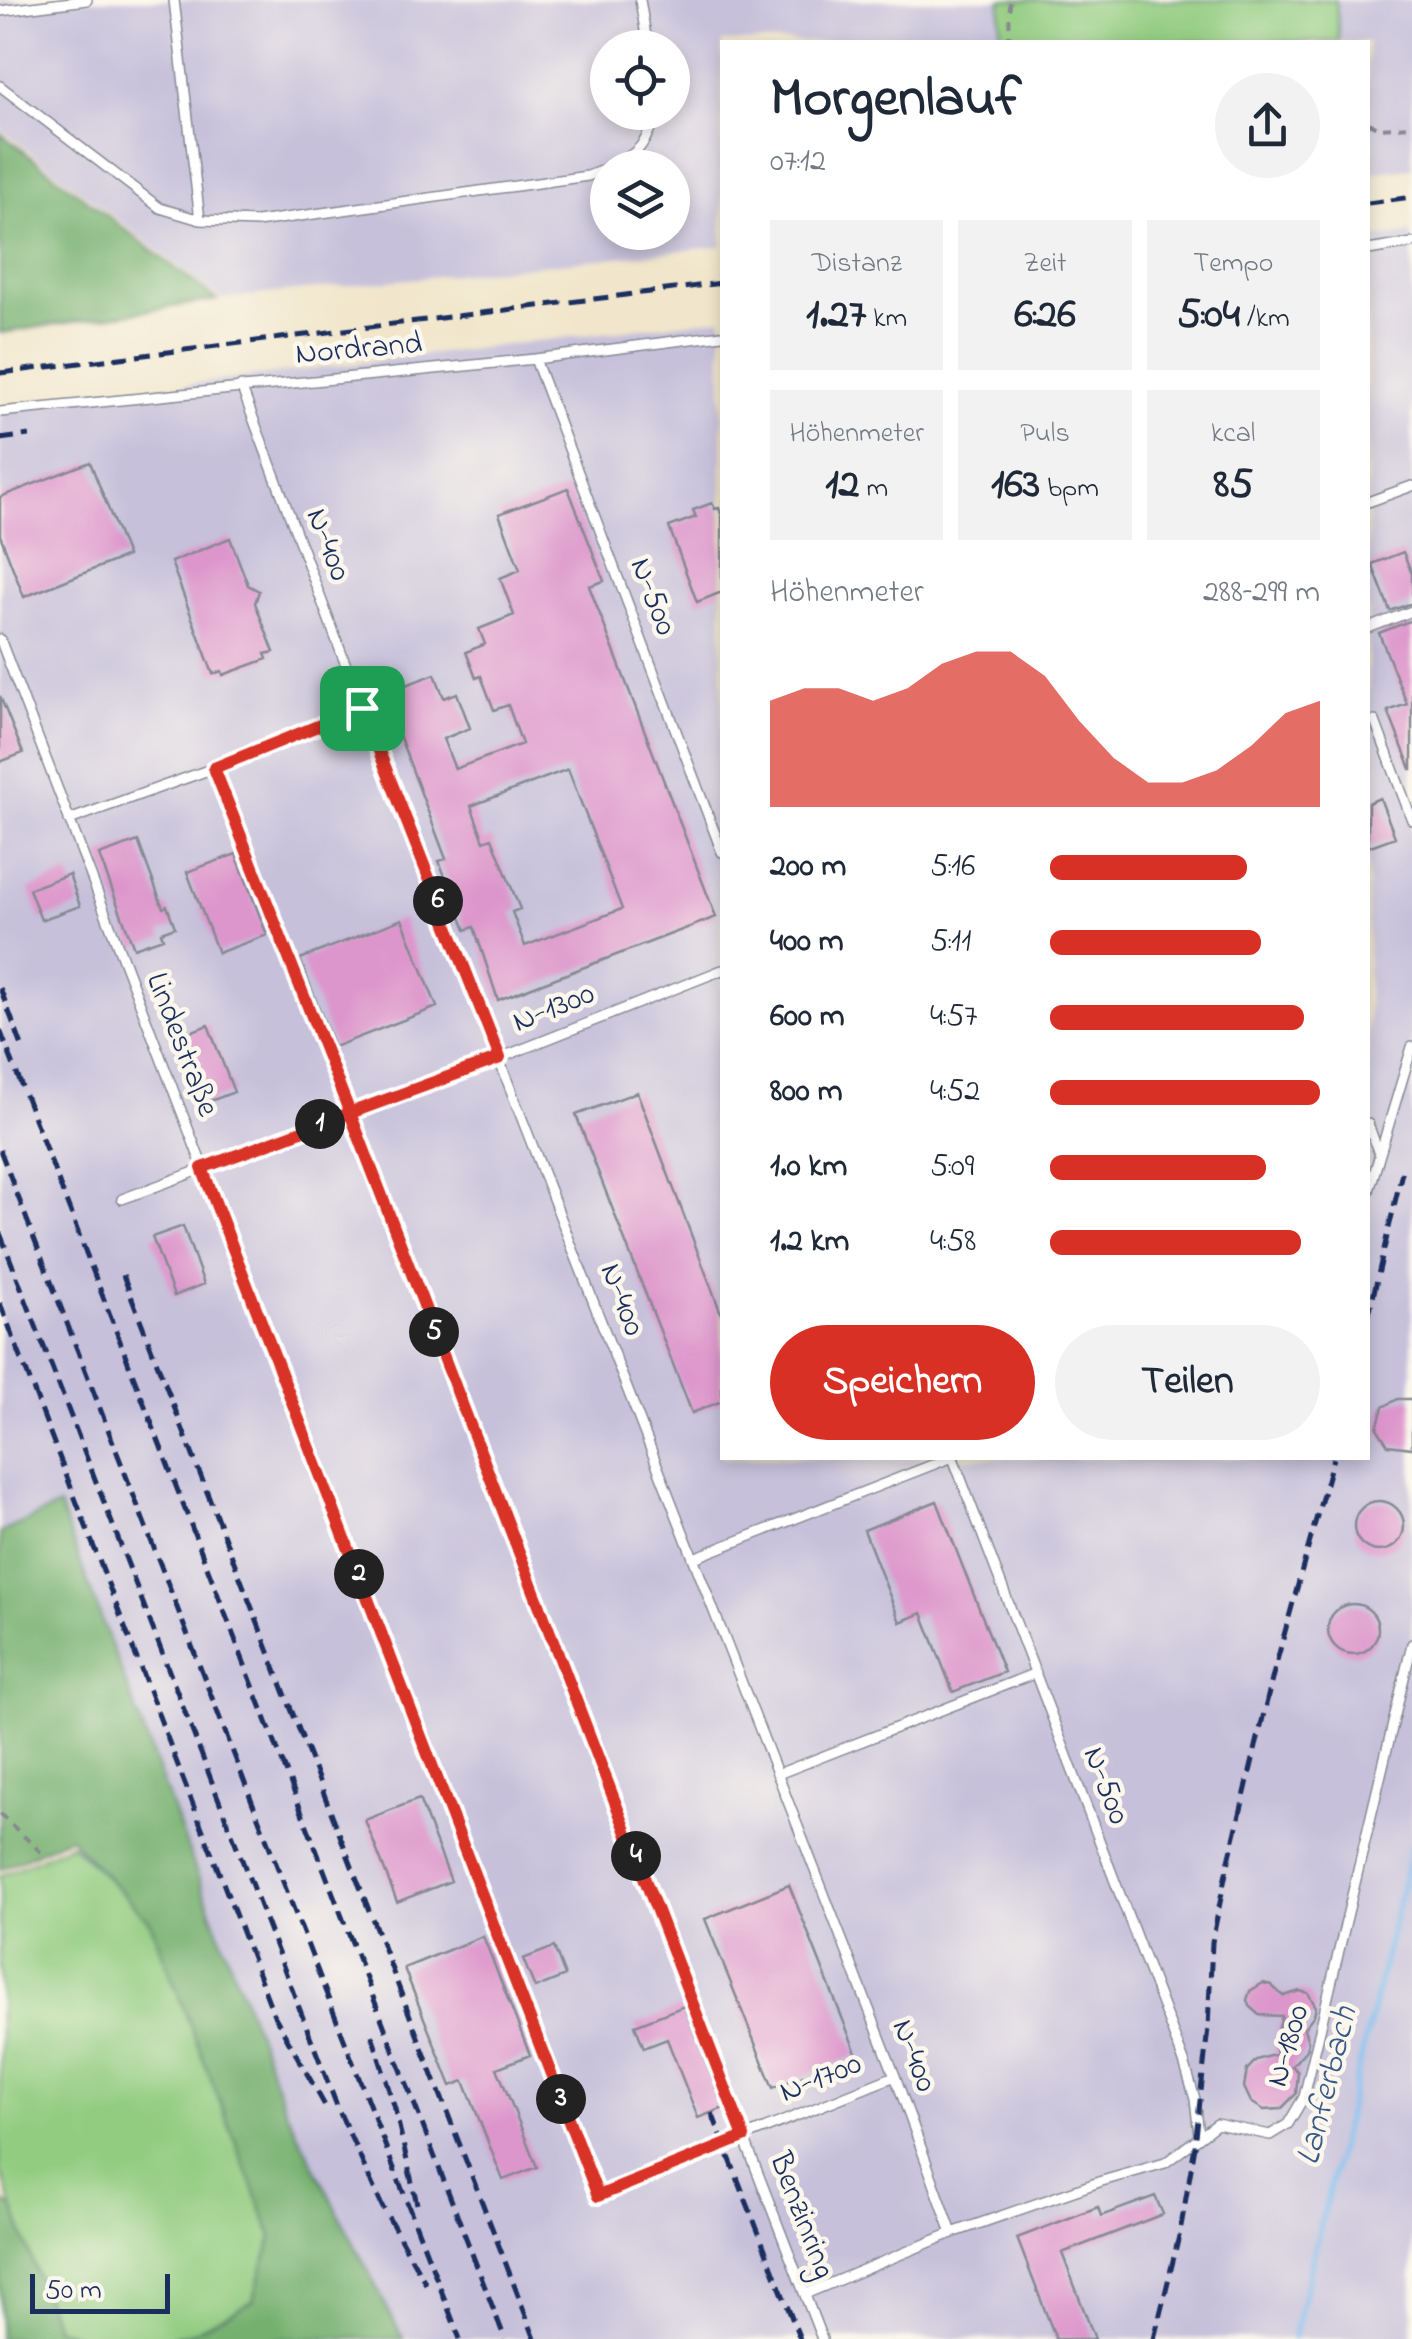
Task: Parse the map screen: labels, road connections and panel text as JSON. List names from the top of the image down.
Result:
{
  "streets": {
    "lane": [
      "Nordrand",
      "N-400",
      "N-500",
      "N-1300",
      "Lindestraße",
      "N-1800",
      "N-1700",
      "Benzinring"
    ]
  },
  "crossings": [
    ["Nordrand", "N-400"],
    ["Nordrand", "N-500"],
    ["N-400", "N-1300"],
    ["N-400", "N-1700"],
    ["N-500", "N-1800"],
    ["N-1300", "Lindestraße"],
    ["N-1300", "Benzinring"],
    ["Lindestraße", "N-1700"],
    ["N-1700", "Benzinring"]
  ],
  "water": ["Lanferbach"],
  "scale_bar": "50 m",
  "page": {
    "heading": ["Morgenlauf", "07:12"],
    "stats": [
      ["Distanz", "1.27 km"],
      ["Zeit", "6:26"],
      ["Tempo", "5:04 /km"],
      ["Höhenmeter", "12 m"],
      ["Puls", "163 bpm"],
      ["kcal", "85"]
    ],
    "chart": ["Höhenmeter", "288–299 m"],
    "list": [
      {
        "name": "200 m",
        "note": "5:16"
      },
      {
        "name": "400 m",
        "note": "5:11"
      },
      {
        "name": "600 m",
        "note": "4:57"
      },
      {
        "name": "800 m",
        "note": "4:52"
      },
      {
        "name": "1.0 km",
        "note": "5:09"
      },
      {
        "name": "1.2 km",
        "note": "4:58"
      }
    ],
    "pins": [
      "6",
      "1",
      "5",
      "2",
      "4",
      "3"
    ],
    "buttons": ["Speichern", "Teilen"],
    "scale": "50 m"
  }
}
